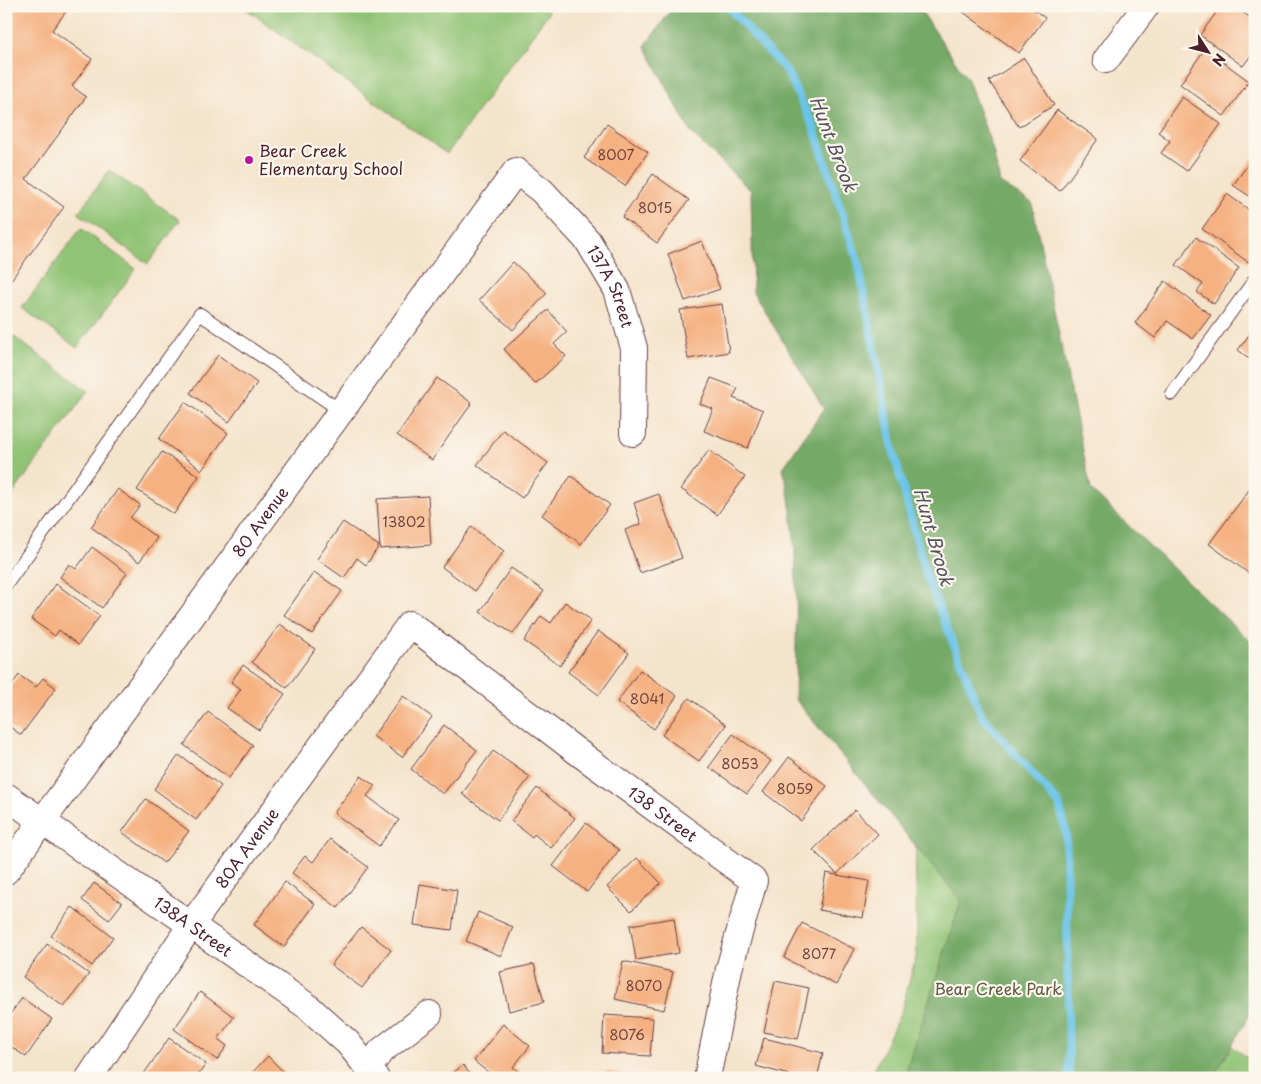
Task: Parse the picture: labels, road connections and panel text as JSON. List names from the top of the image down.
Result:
{
  "streets": {
    "street": [
      "137A Street",
      "80 Avenue",
      "138 Street",
      "80A Avenue",
      "138A Street"
    ]
  },
  "crossings": [
    ["137A Street", "80 Avenue"],
    ["80 Avenue", "138A Street"],
    ["138 Street", "80A Avenue"],
    ["80A Avenue", "138A Street"]
  ],
  "water": ["Hunt Brook"],
  "parks": ["Bear Creek Park"],
  "places": ["Bear Creek Elementary School"],
  "house_numbers": [
    "8007",
    "8015",
    "13802",
    "8041",
    "8053",
    "8059",
    "8077",
    "8070",
    "8076"
  ],
  "north": "bottom right"
}
